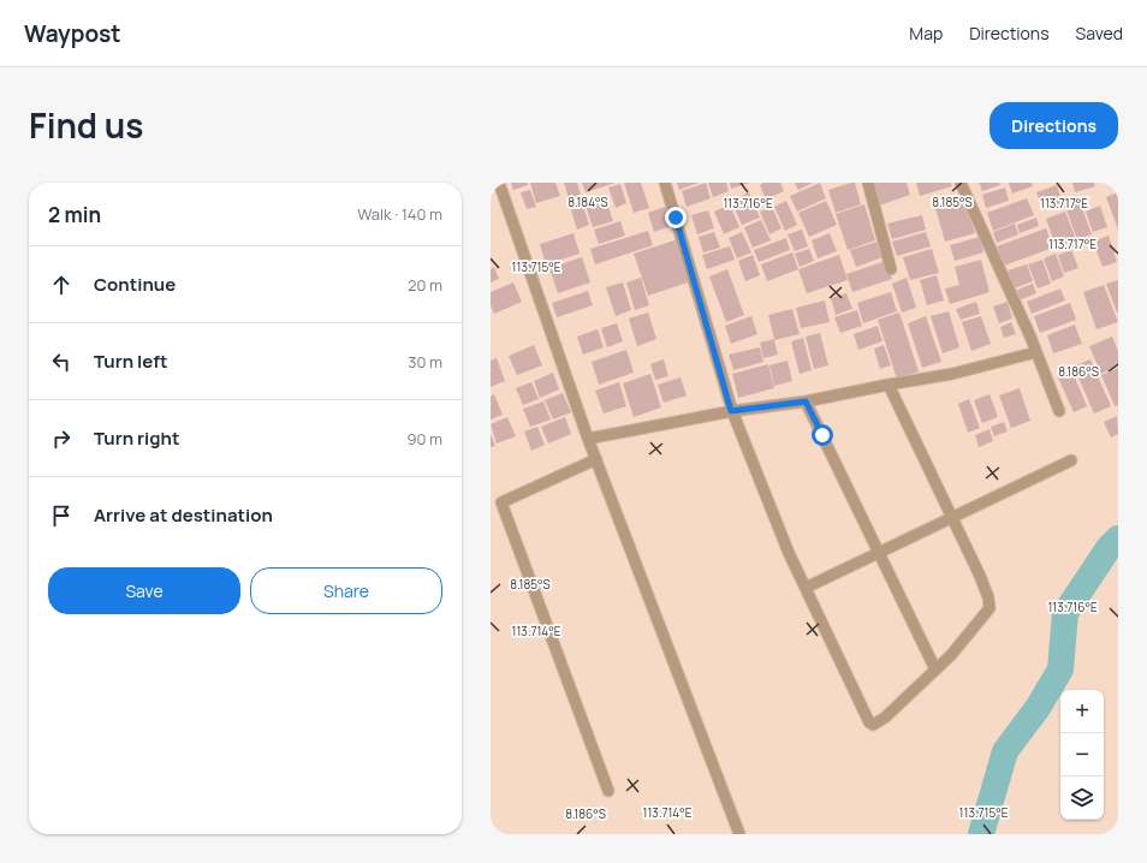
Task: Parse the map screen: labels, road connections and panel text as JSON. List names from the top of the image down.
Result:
{
  "page": {
    "header": "Waypost",
    "nav": ["Map", "Directions", "Saved"],
    "title": "Find us",
    "buttons": [
      "Directions",
      ["Save", "Share"]
    ],
    "heading": ["2 min", "Walk · 140 m"],
    "list": [
      ["Continue", "20 m"],
      ["Turn left", "30 m"],
      ["Turn right", "90 m"],
      "Arrive at destination"
    ],
    "map_buttons": ["+", "−"]
  },
  "coordinates": [
    "8.184°S",
    "8.185°S",
    "113.716°E",
    "113.717°E",
    "113.715°E",
    "8.186°S",
    "113.714°E"
  ]
}
